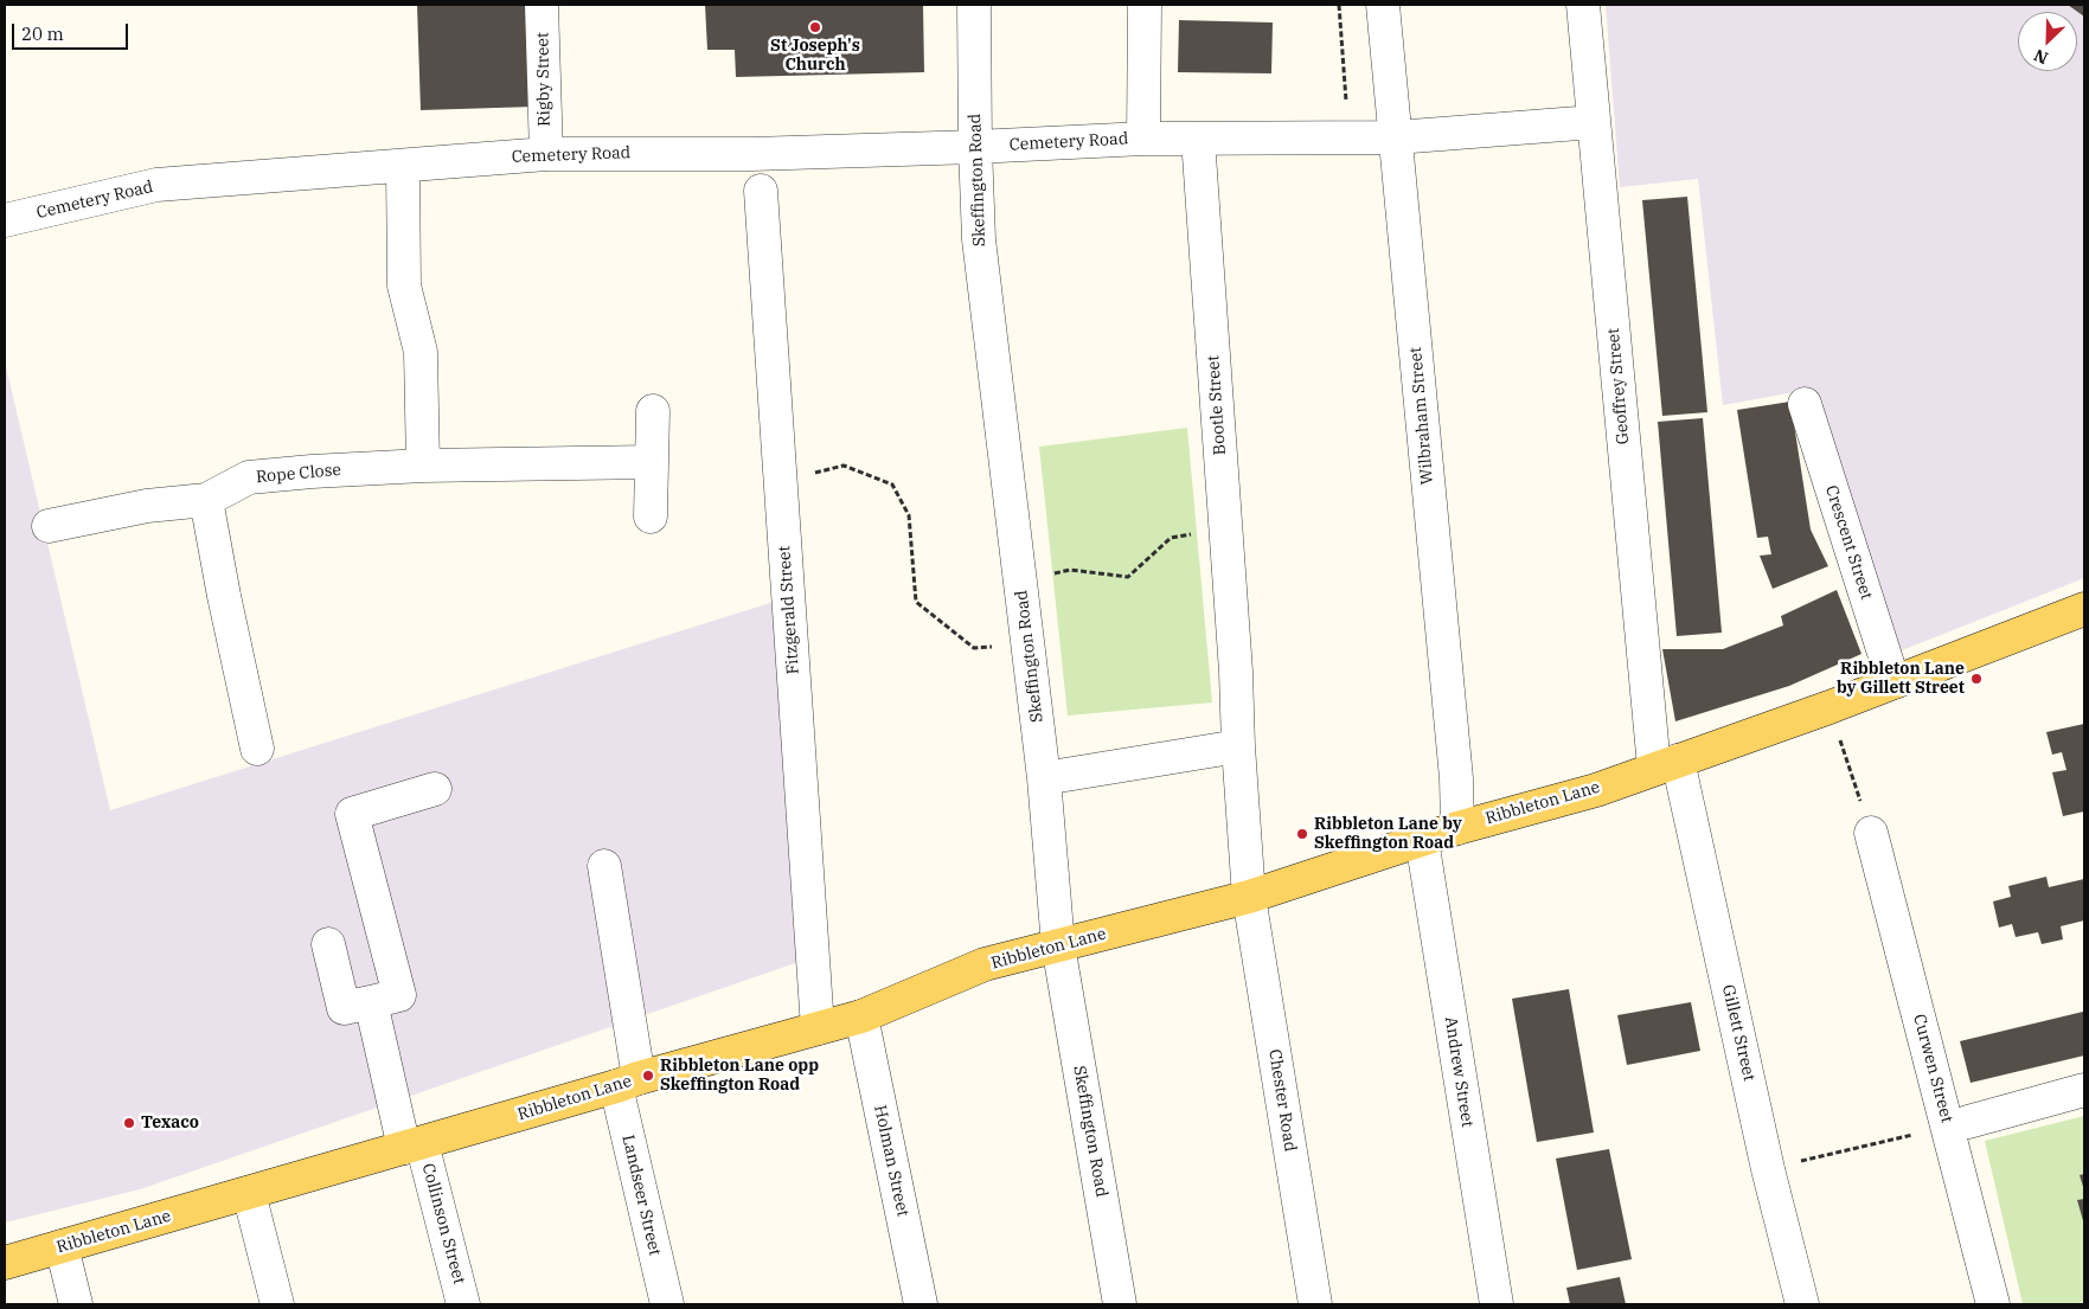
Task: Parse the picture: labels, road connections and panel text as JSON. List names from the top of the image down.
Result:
{
  "streets": {
    "main road": ["Ribbleton Lane"],
    "street": [
      "Rigby Street",
      "Cemetery Road",
      "Skeffington Road",
      "Geoffrey Street",
      "Bootle Street",
      "Wilbraham Street",
      "Rope Close",
      "Crescent Street",
      "Fitzgerald Street",
      "Gillett Street",
      "Curwen Street",
      "Andrew Street",
      "Chester Road",
      "Holman Street",
      "Landseer Street",
      "Collinson Street"
    ]
  },
  "crossings": [
    ["Rigby Street", "Cemetery Road"],
    ["Cemetery Road", "Skeffington Road"],
    ["Cemetery Road", "Geoffrey Street"],
    ["Cemetery Road", "Bootle Street"],
    ["Cemetery Road", "Wilbraham Street"],
    ["Skeffington Road", "Ribbleton Lane"],
    ["Geoffrey Street", "Ribbleton Lane"],
    ["Geoffrey Street", "Gillett Street"],
    ["Wilbraham Street", "Ribbleton Lane"],
    ["Crescent Street", "Ribbleton Lane"],
    ["Fitzgerald Street", "Ribbleton Lane"],
    ["Ribbleton Lane", "Gillett Street"],
    ["Ribbleton Lane", "Andrew Street"],
    ["Ribbleton Lane", "Chester Road"],
    ["Ribbleton Lane", "Holman Street"],
    ["Ribbleton Lane", "Landseer Street"],
    ["Ribbleton Lane", "Collinson Street"]
  ],
  "places": [
    "St Joseph's Church",
    "Ribbleton Lane by Gillett Street",
    "Ribbleton Lane by Skeffington Road",
    "Ribbleton Lane opp Skeffington Road",
    "Texaco"
  ],
  "scale_bar": "20 m",
  "north": "bottom left"
}
